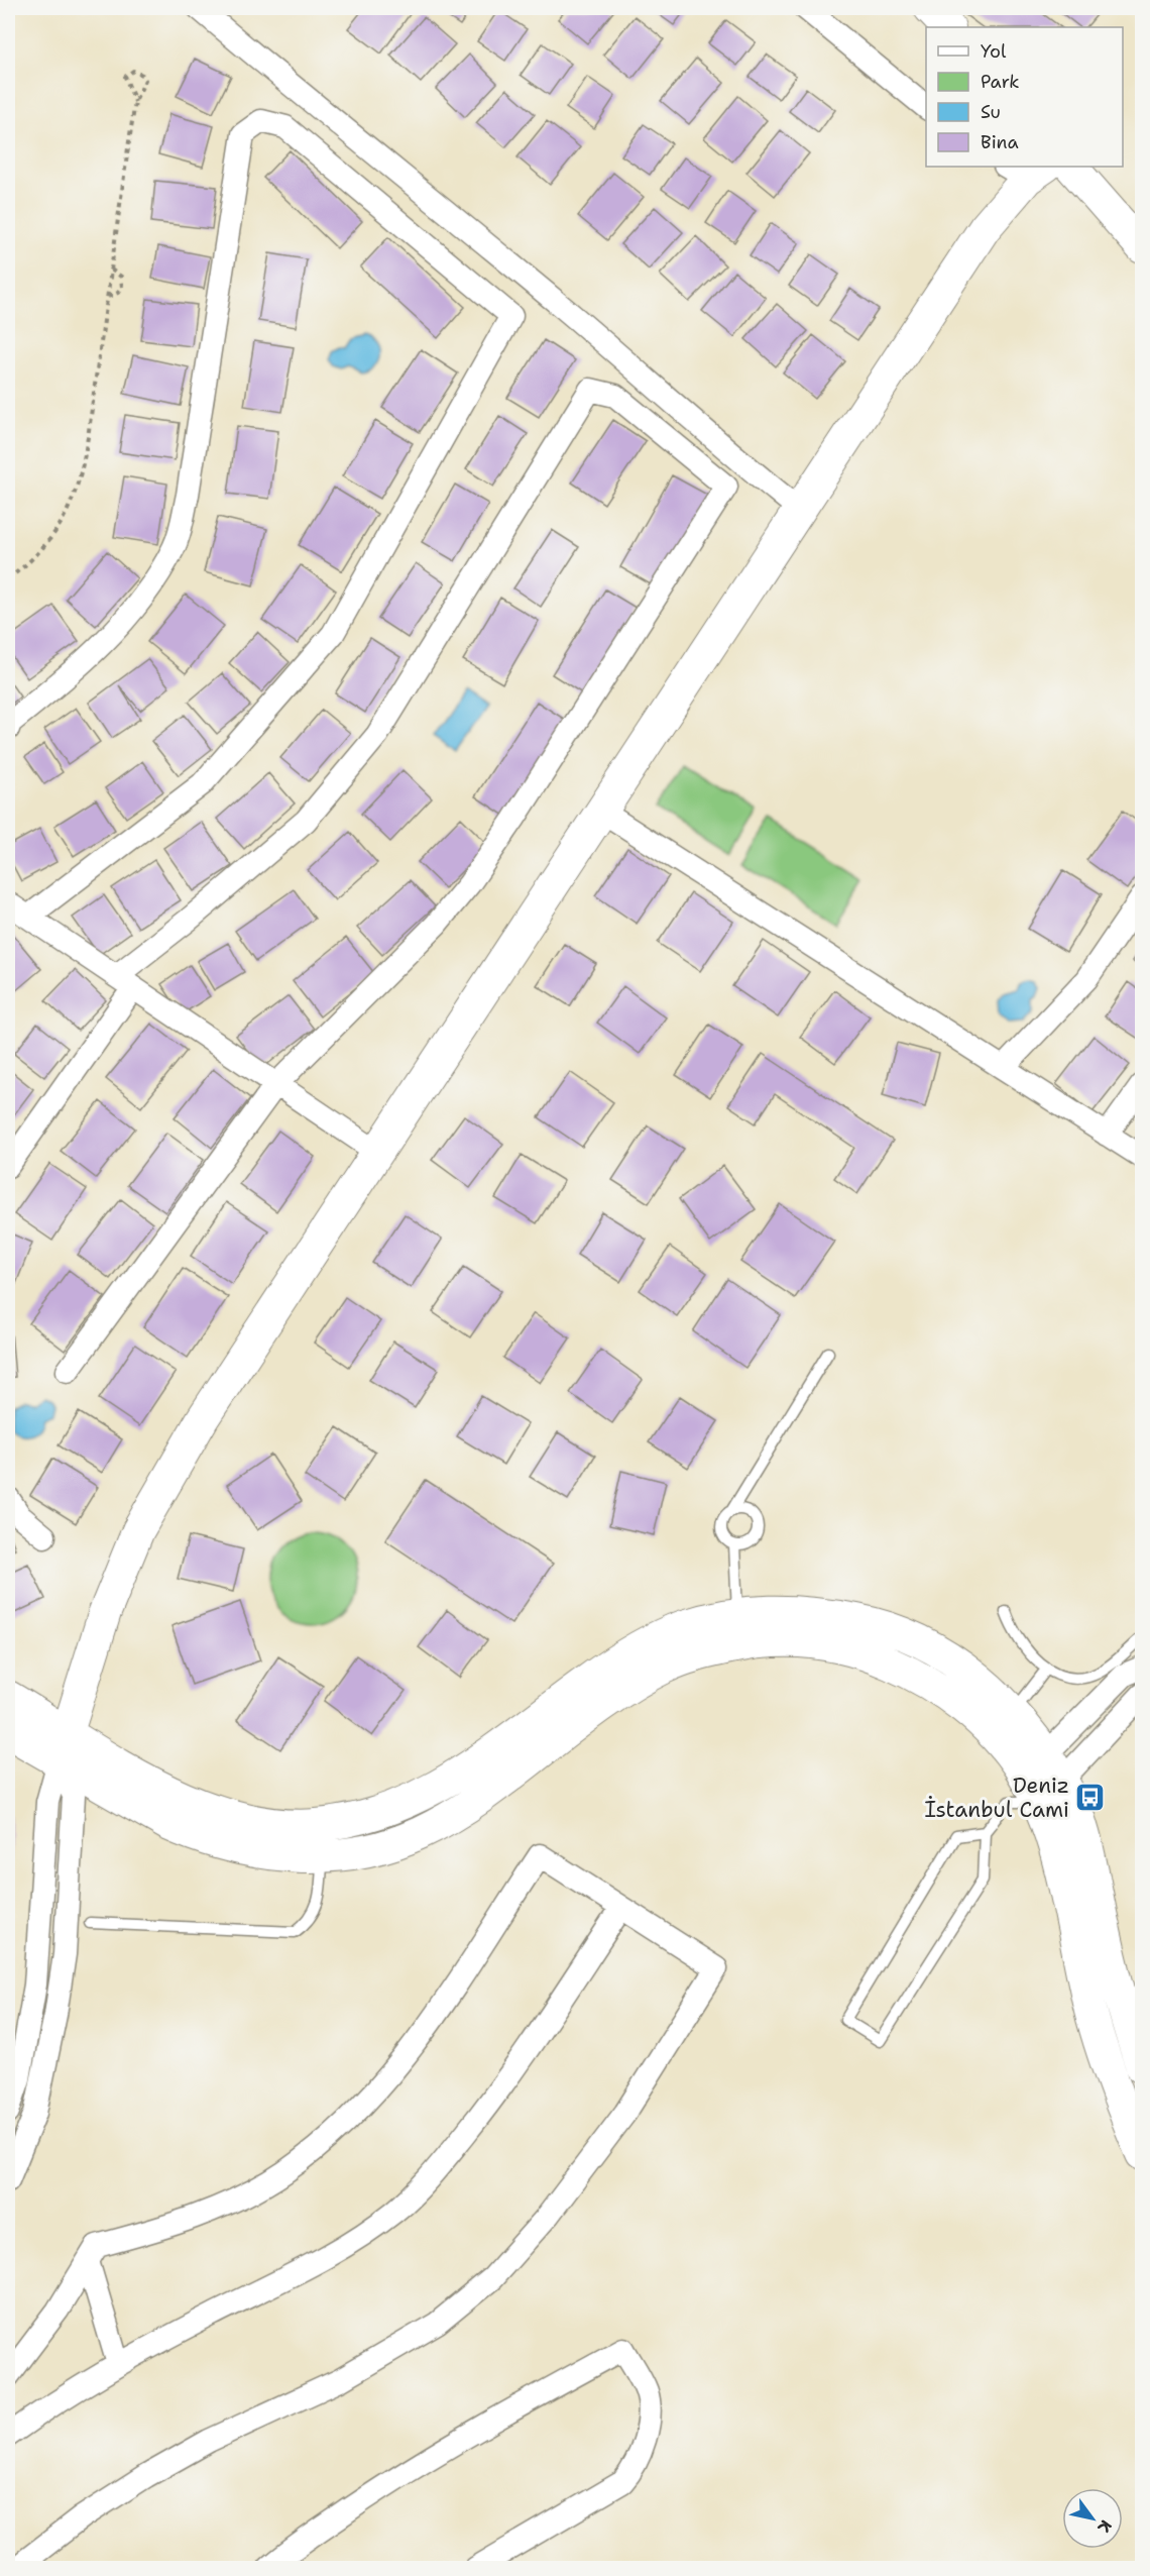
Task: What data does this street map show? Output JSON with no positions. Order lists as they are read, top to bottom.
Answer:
{
  "places": {
    "bus stop": ["Deniz İstanbul Cami"]
  },
  "legend": [
    "Yol",
    "Park",
    "Su",
    "Bina"
  ],
  "north": "bottom right"
}
